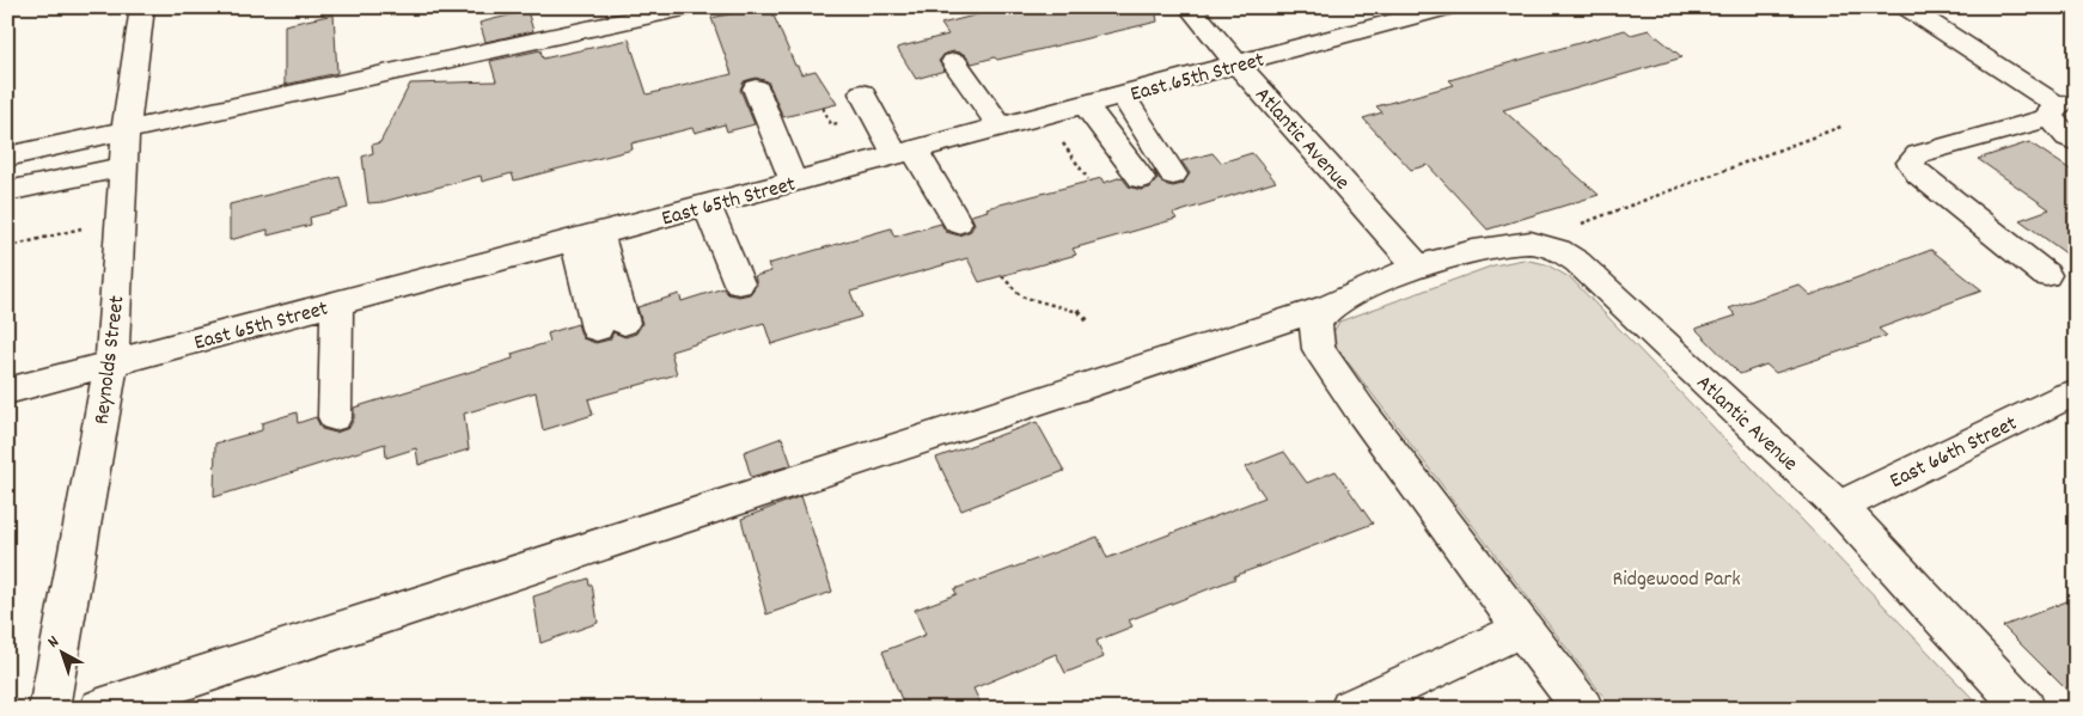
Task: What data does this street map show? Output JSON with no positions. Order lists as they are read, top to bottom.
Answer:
{
  "streets": {
    "street": [
      "East 65th Street",
      "Atlantic Avenue",
      "Reynolds Street",
      "East 66th Street"
    ]
  },
  "crossings": [
    ["East 65th Street", "Atlantic Avenue"],
    ["East 65th Street", "Reynolds Street"],
    ["Atlantic Avenue", "East 66th Street"]
  ],
  "parks": ["Ridgewood Park"],
  "north": "top left"
}
